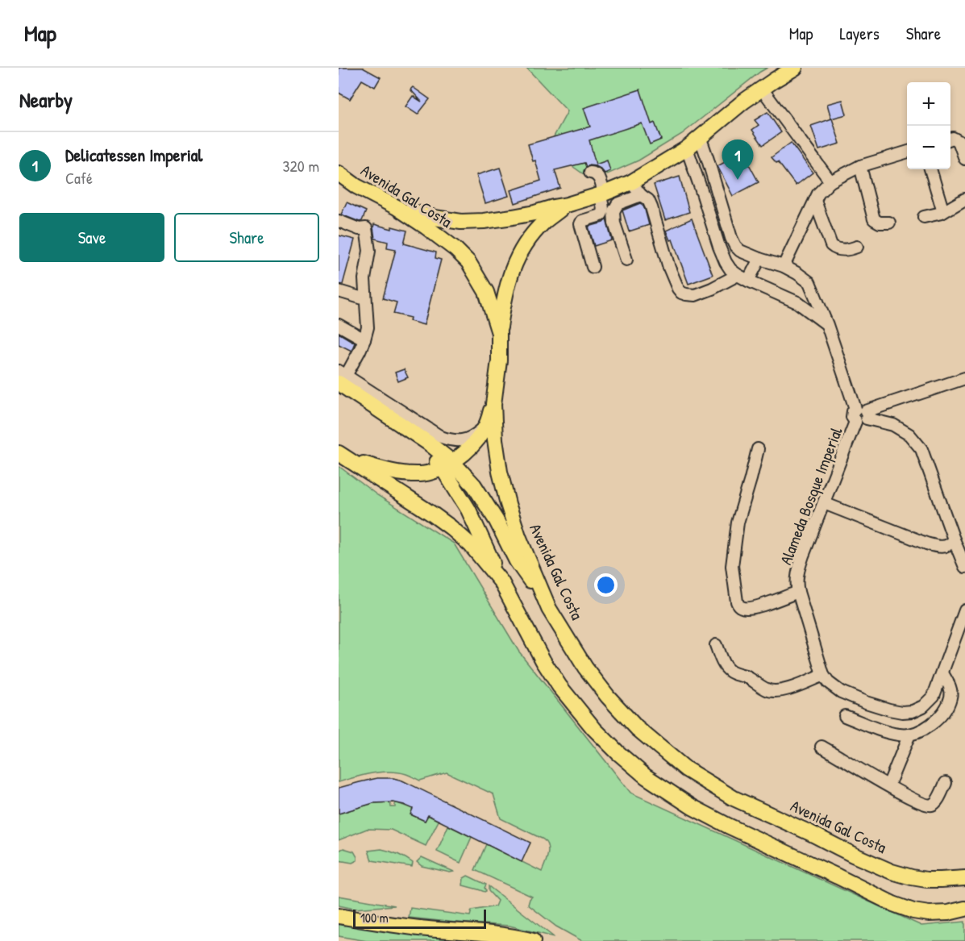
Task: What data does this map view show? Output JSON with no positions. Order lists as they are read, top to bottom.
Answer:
{
  "streets": {
    "main road": ["Avenida Gal Costa"],
    "street": ["Alameda Bosque Imperial"]
  },
  "scale_bar": "100 m",
  "page": {
    "header": "Map",
    "nav": ["Map", "Layers", "Share"],
    "heading": "Nearby",
    "map_buttons": ["+", "−"],
    "list": [
      {
        "mark": "1",
        "name": "Delicatessen Imperial",
        "note": "Café",
        "value": "320 m"
      }
    ],
    "pins": "1",
    "buttons": ["Save", "Share"],
    "scale": "100 m"
  }
}
